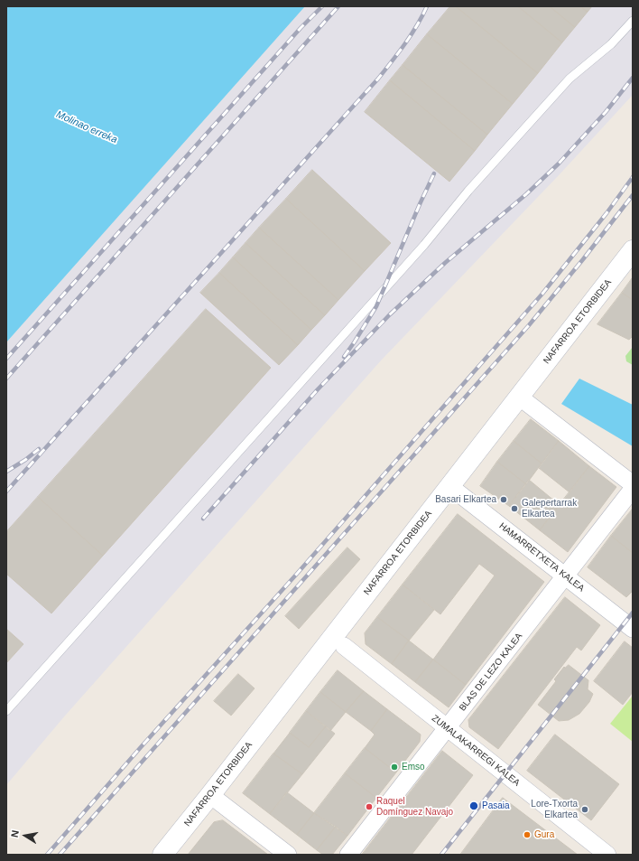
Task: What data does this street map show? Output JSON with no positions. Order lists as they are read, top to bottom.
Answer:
{
  "streets": {
    "main road": ["NAFARROA ETORBIDEA"],
    "street": ["HAMARRETXETA KALEA", "BLAS DE LEZO KALEA", "ZUMALAKARREGI KALEA"]
  },
  "crossings": [
    ["NAFARROA ETORBIDEA", "HAMARRETXETA KALEA"],
    ["HAMARRETXETA KALEA", "BLAS DE LEZO KALEA"],
    ["BLAS DE LEZO KALEA", "ZUMALAKARREGI KALEA"]
  ],
  "water": ["Molinao erreka"],
  "places": [
    "Basari Elkartea",
    "Galepertarrak Elkartea",
    "Emso",
    "Pasaia",
    "Raquel Domínguez Navajo",
    "Lore-Txorta Elkartea",
    "Gura"
  ],
  "north": "left"
}
